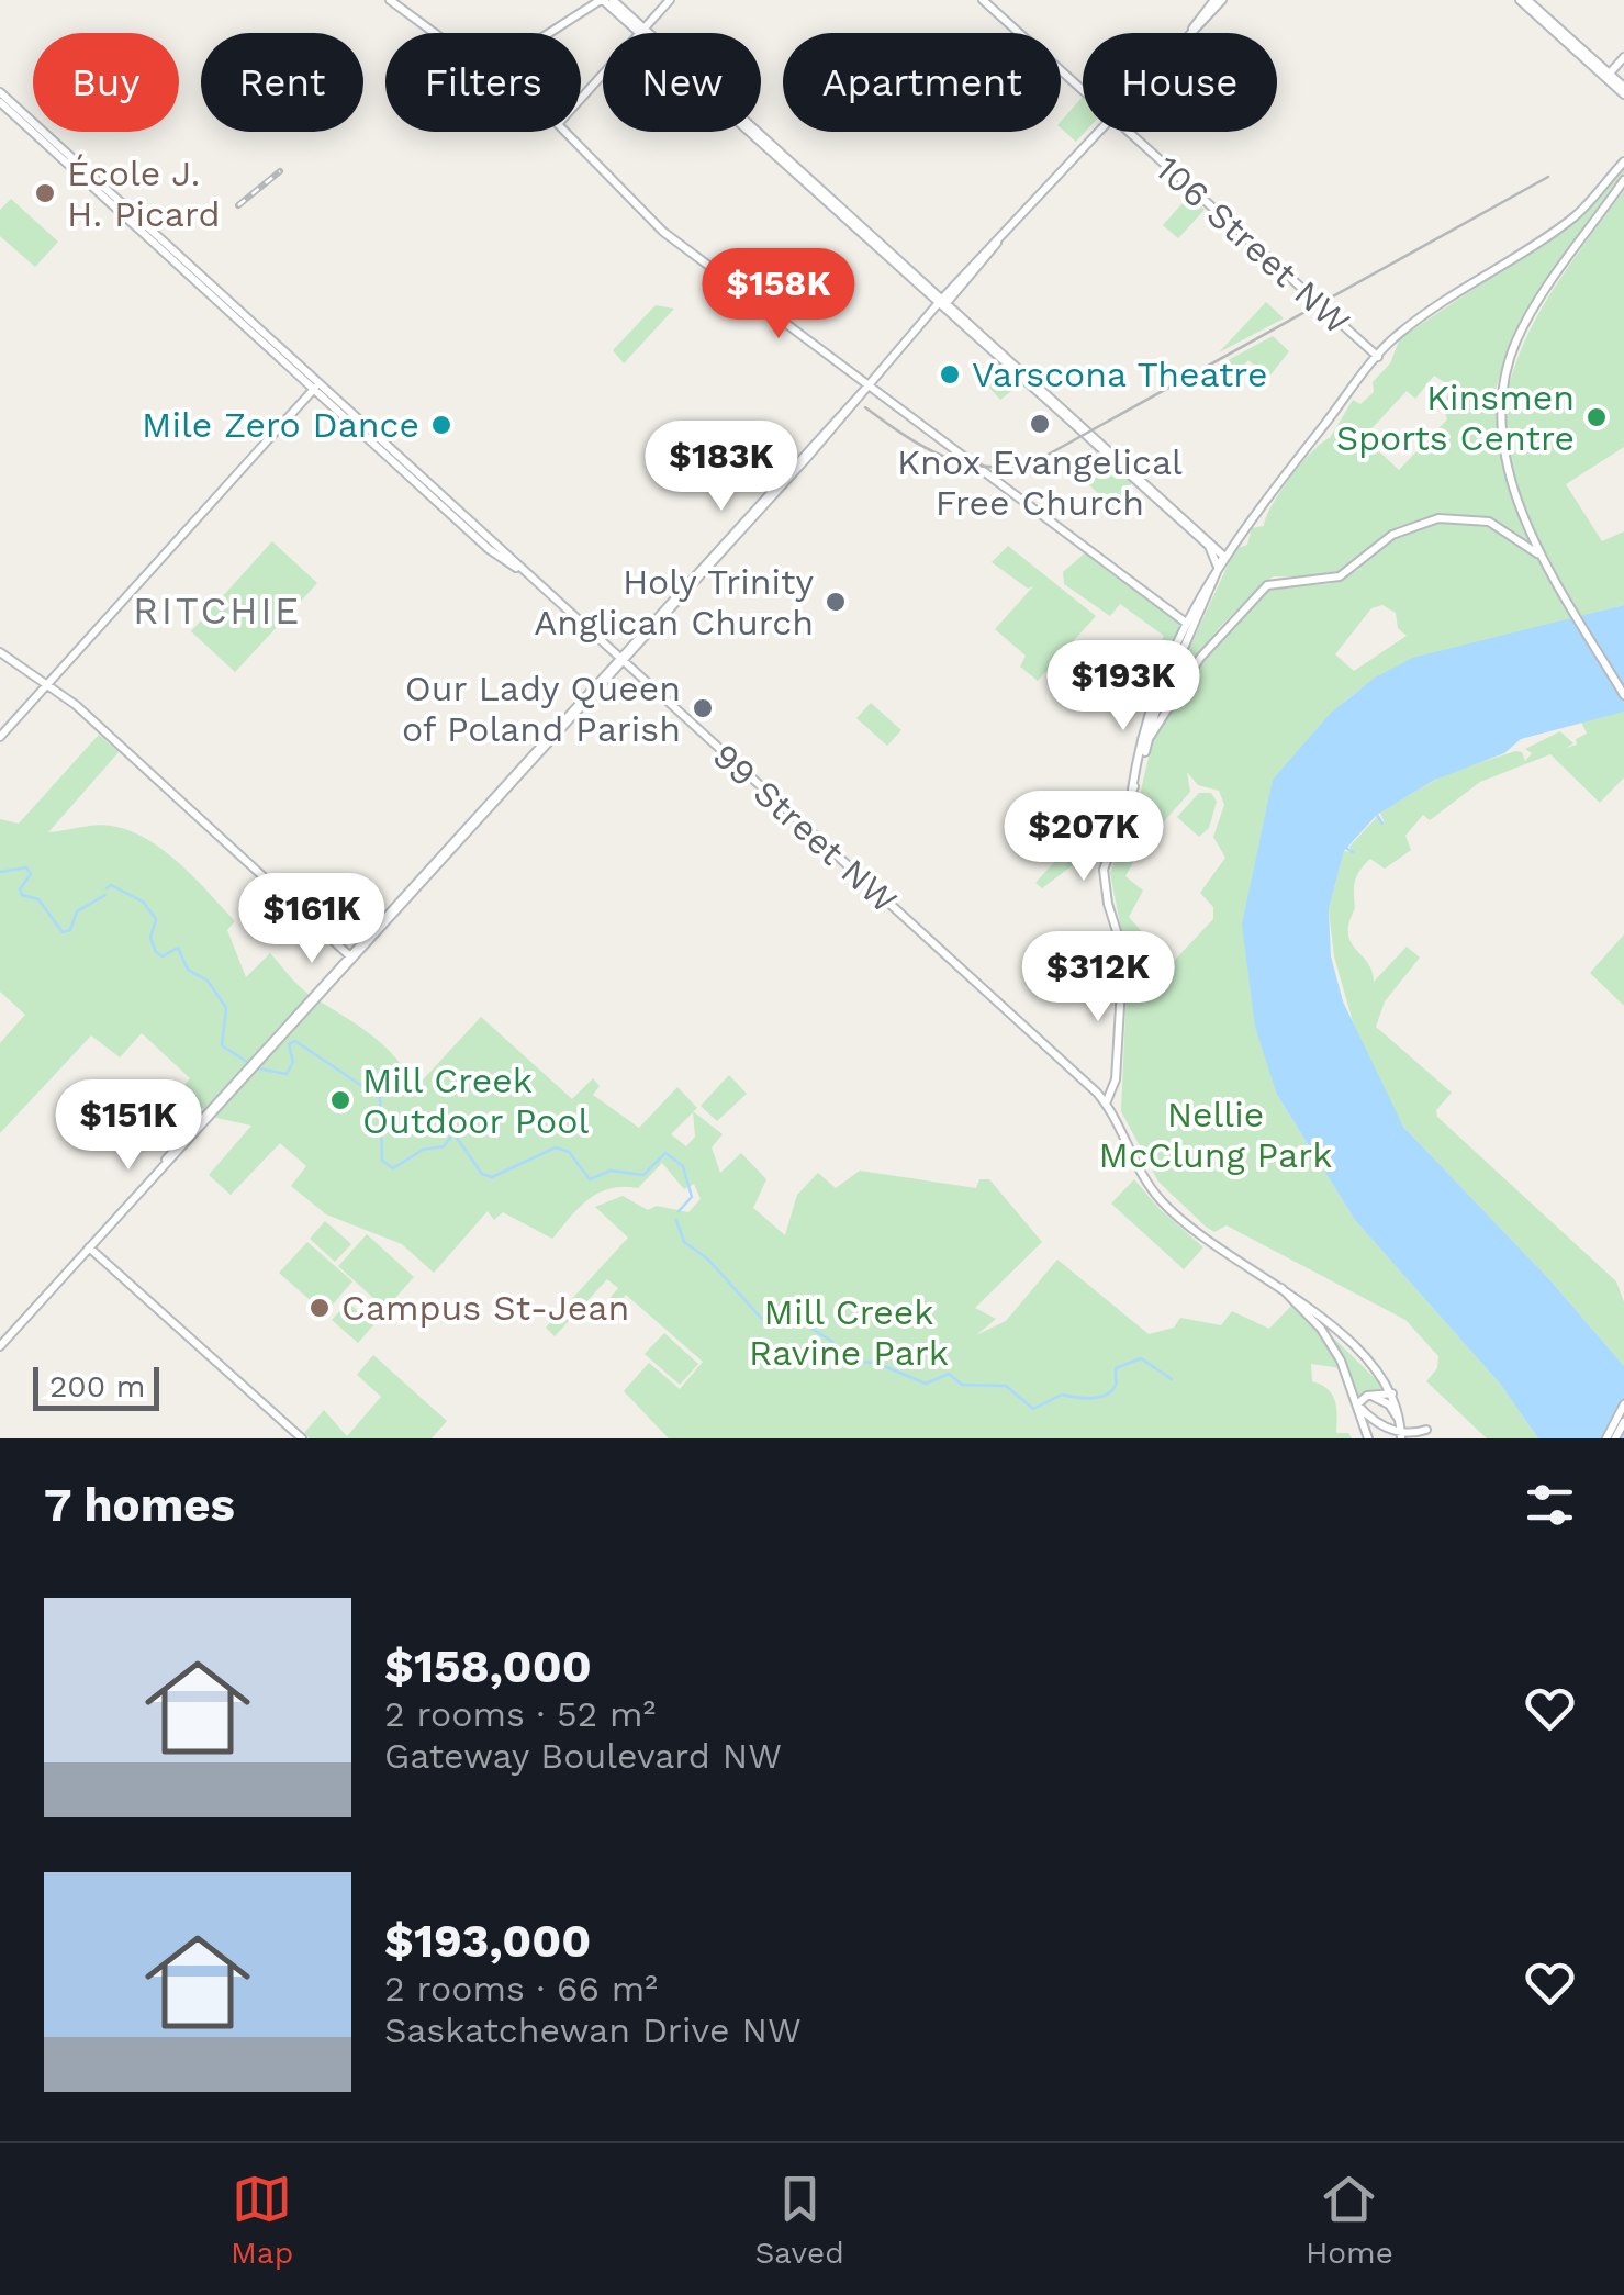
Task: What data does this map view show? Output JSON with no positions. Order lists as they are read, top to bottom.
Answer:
{
  "streets": {
    "main road": ["106 Street NW", "99 Street NW"]
  },
  "districts": ["RITCHIE"],
  "parks": ["Nellie McClung Park", "Mill Creek Ravine Park"],
  "places": [
    "École J. H. Picard",
    "Varscona Theatre",
    "Kinsmen Sports Centre",
    "Knox Evangelical Free Church",
    "Mile Zero Dance",
    "Holy Trinity Anglican Church",
    "Our Lady Queen of Poland Parish",
    "Mill Creek Outdoor Pool",
    "Campus St-Jean"
  ],
  "scale_bar": "200 m",
  "page": {
    "chip": [
      "Buy",
      "Rent",
      "Filters",
      "New",
      "Apartment",
      "House"
    ],
    "price": [
      "$158K",
      "$183K",
      "$193K",
      "$207K",
      "$161K",
      "$312K",
      "$151K"
    ],
    "scale": "200 m",
    "heading": "7 homes",
    "list": [
      {
        "name": "$158,000",
        "note": "2 rooms · 52 m² · Gateway Boulevard NW"
      },
      {
        "name": "$193,000",
        "note": "2 rooms · 66 m² · Saskatchewan Drive NW"
      }
    ],
    "tabs": ["Map", "Saved", "Home"]
  }
}
